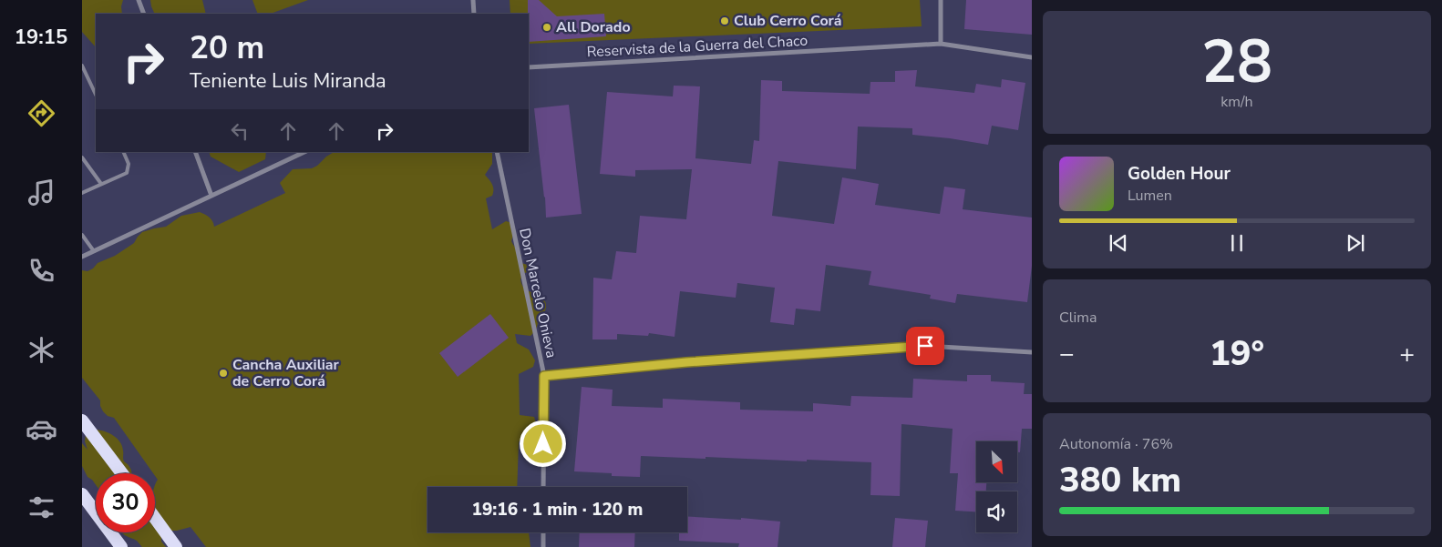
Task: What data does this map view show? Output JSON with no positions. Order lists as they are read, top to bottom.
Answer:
{
  "streets": {
    "street": ["Reservista de la Guerra del Chaco", "Don Marcelo Onieva"]
  },
  "places": ["Club Cerro Corá", "All Dorado", "Cancha Auxiliar de Cerro Corá"],
  "north": "bottom right",
  "page": {
    "tabs": "19:15",
    "tile": [
      ["28", "km/h"],
      "Clima",
      ["Autonomía · 76%", "380 km"]
    ],
    "turn": ["20 m", "Teniente Luis Miranda"],
    "song": ["Golden Hour", "Lumen"],
    "heat": ["−", "19°", "+"],
    "limit": "30",
    "trip": "19:16 · 1 min · 120 m"
  }
}
